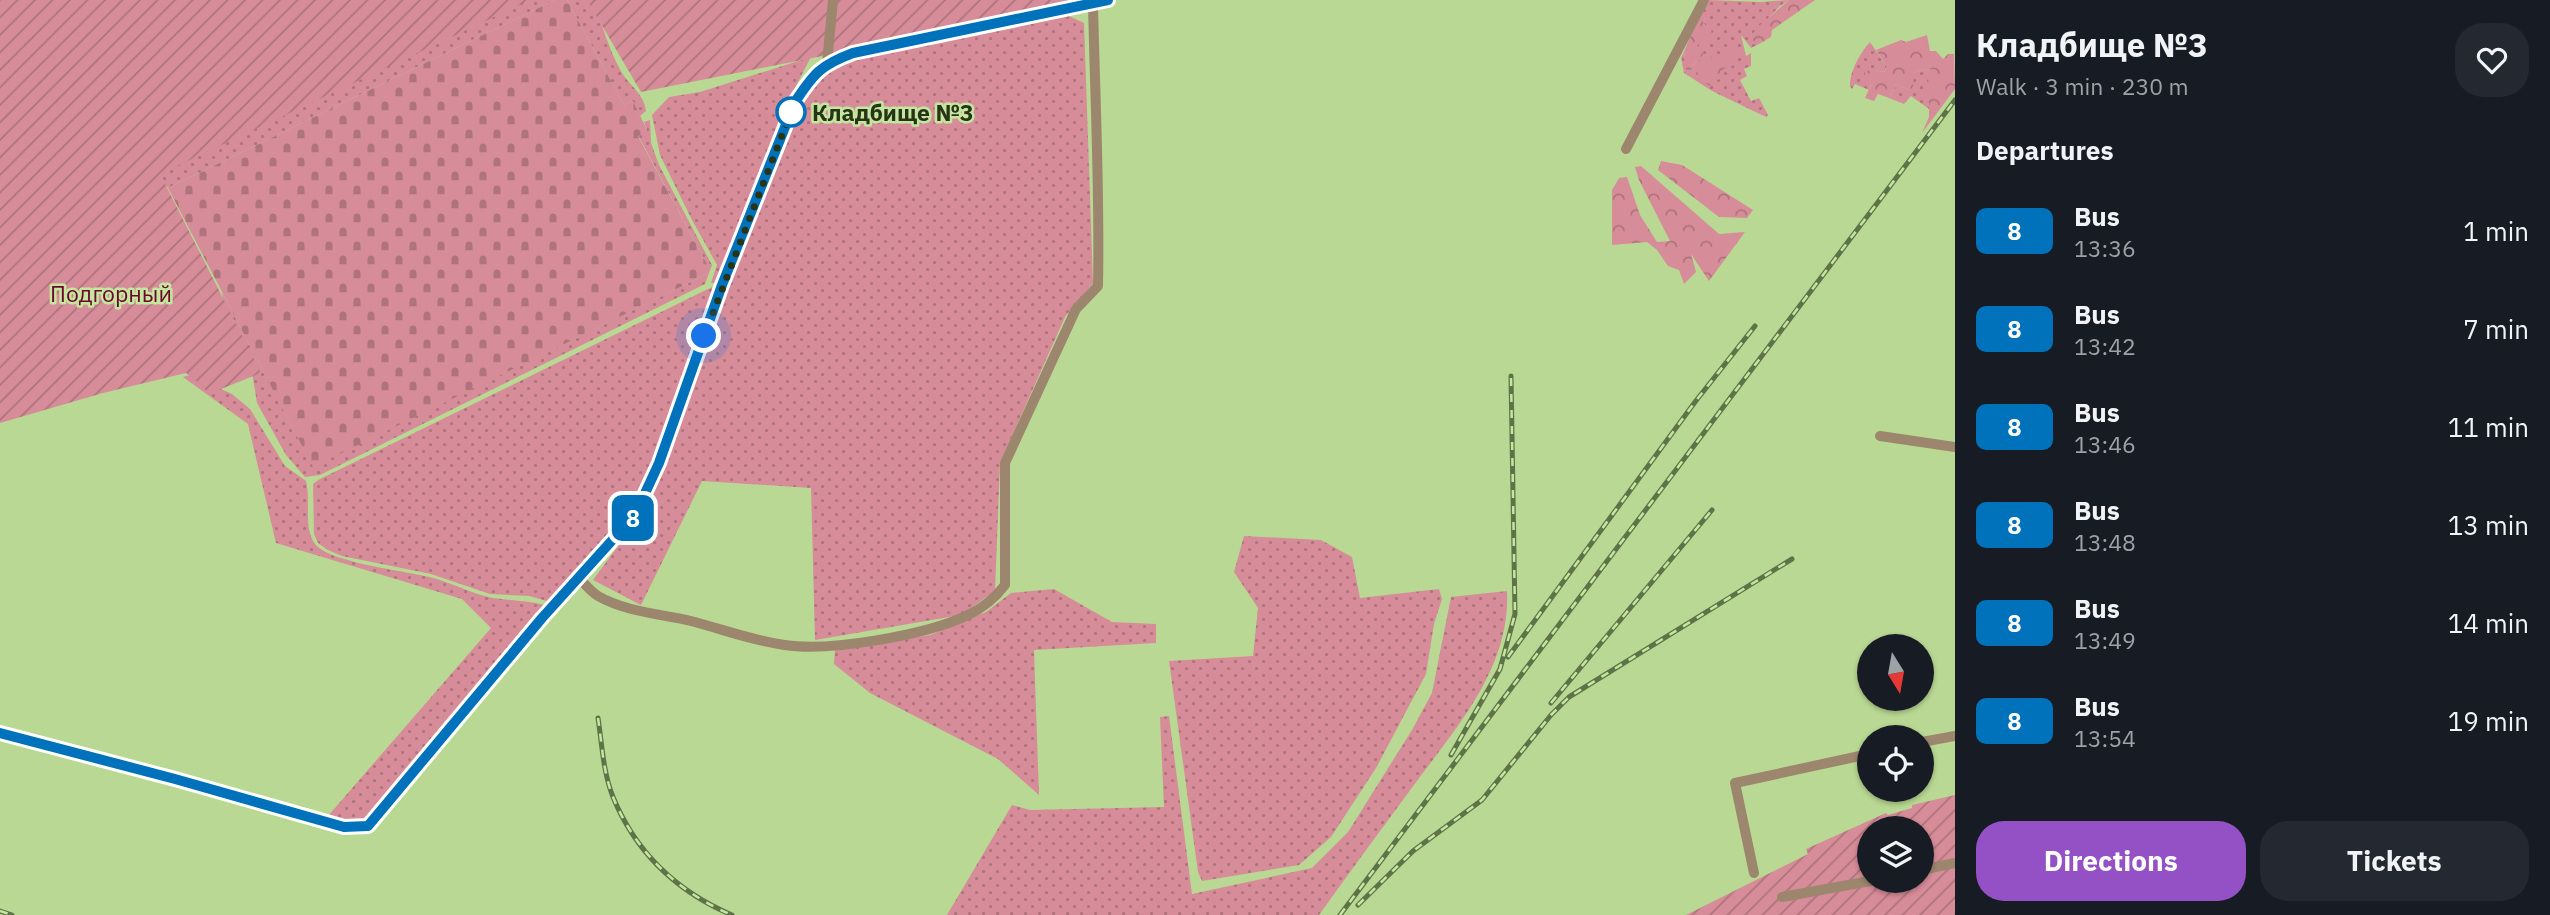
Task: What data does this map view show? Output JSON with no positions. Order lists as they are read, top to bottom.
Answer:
{
  "parks": ["Подгорный"],
  "places": ["Кладбище №3"],
  "lines": ["bus line 8"],
  "north": "bottom",
  "page": {
    "on_map": "8",
    "heading": [
      ["Кладбище №3", "Walk · 3 min · 230 m"],
      "Departures"
    ],
    "list": [
      {
        "mark": "8",
        "name": "Bus",
        "note": "13:36",
        "value": "1 min"
      },
      {
        "mark": "8",
        "name": "Bus",
        "note": "13:42",
        "value": "7 min"
      },
      {
        "mark": "8",
        "name": "Bus",
        "note": "13:46",
        "value": "11 min"
      },
      {
        "mark": "8",
        "name": "Bus",
        "note": "13:48",
        "value": "13 min"
      },
      {
        "mark": "8",
        "name": "Bus",
        "note": "13:49",
        "value": "14 min"
      },
      {
        "mark": "8",
        "name": "Bus",
        "note": "13:54",
        "value": "19 min"
      }
    ],
    "buttons": ["Directions", "Tickets"]
  }
}
